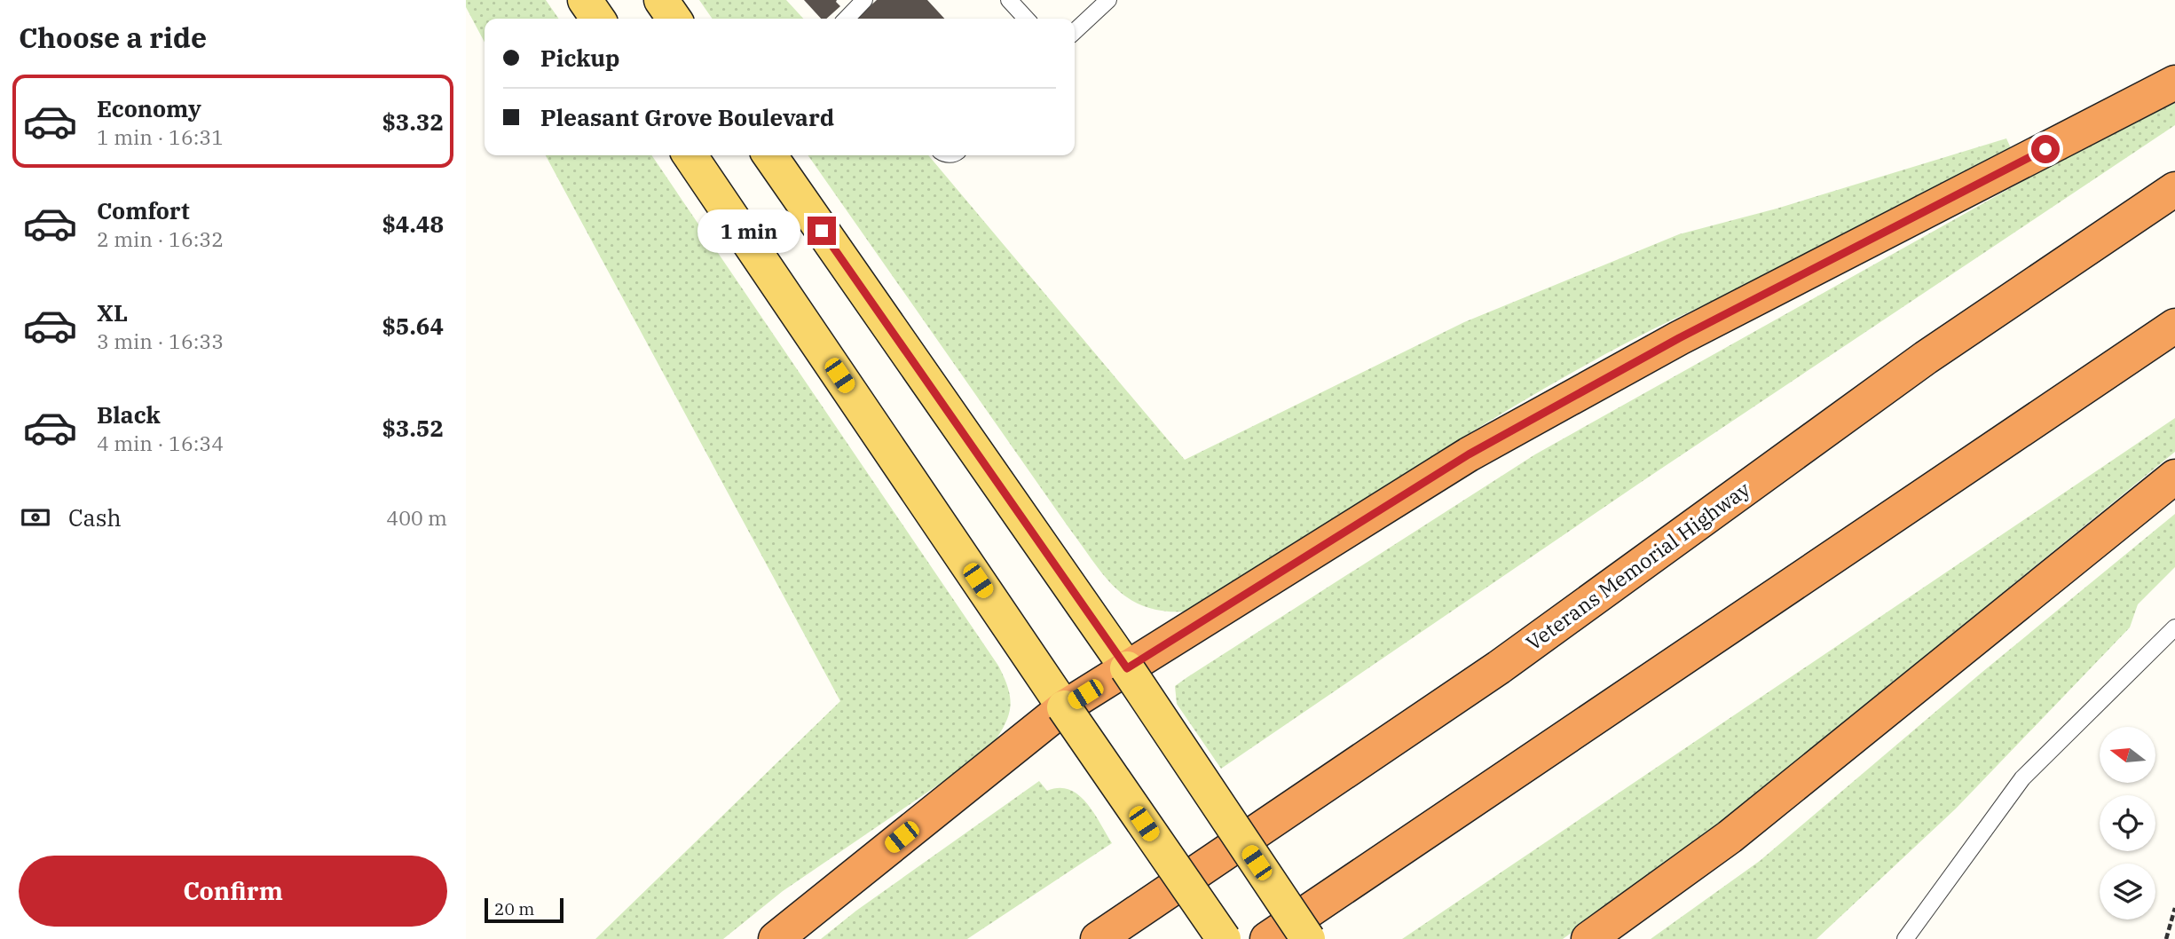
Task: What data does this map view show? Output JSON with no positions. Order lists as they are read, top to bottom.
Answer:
{
  "streets": {
    "highway": ["Veterans Memorial Highway"]
  },
  "scale_bar": "20 m",
  "north": "left",
  "page": {
    "heading": "Choose a ride",
    "banner": ["Pickup", "Pleasant Grove Boulevard"],
    "list": [
      {
        "name": "Economy",
        "note": "1 min · 16:31",
        "value": "$3.32"
      },
      {
        "name": "Comfort",
        "note": "2 min · 16:32",
        "value": "$4.48"
      },
      {
        "name": "XL",
        "note": "3 min · 16:33",
        "value": "$5.64"
      },
      {
        "name": "Black",
        "note": "4 min · 16:34",
        "value": "$3.52"
      }
    ],
    "bubble": "1 min",
    "pay": ["Cash", "400 m"],
    "buttons": "Confirm",
    "scale": "20 m"
  }
}
